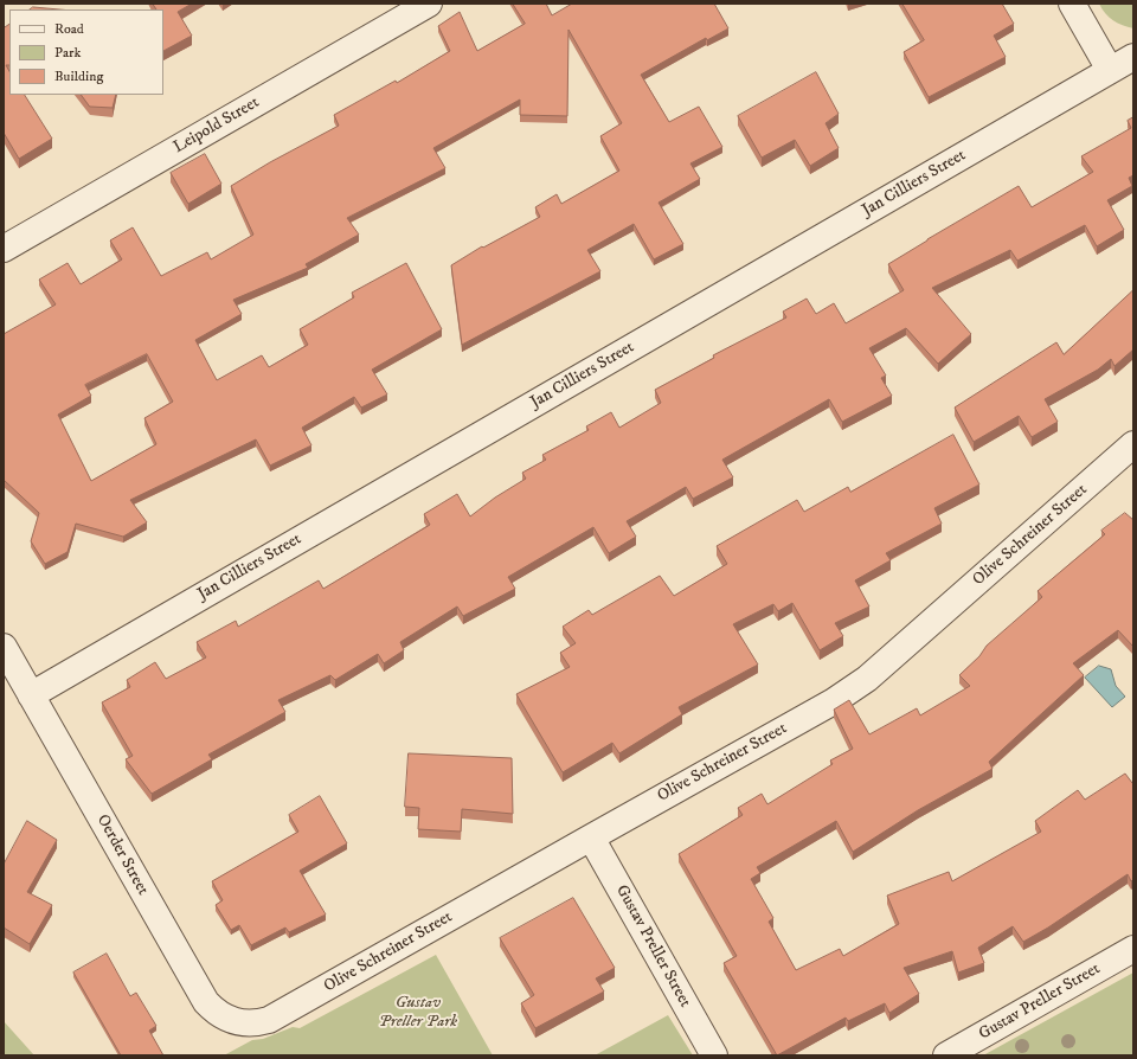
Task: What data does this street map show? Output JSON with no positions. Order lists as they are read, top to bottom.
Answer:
{
  "streets": {
    "street": [
      "Leipold Street",
      "Jan Cilliers Street",
      "Olive Schreiner Street",
      "Oerder Street",
      "Gustav Preller Street"
    ]
  },
  "crossings": [
    ["Jan Cilliers Street", "Oerder Street"],
    ["Olive Schreiner Street", "Oerder Street"],
    ["Olive Schreiner Street", "Gustav Preller Street"]
  ],
  "parks": ["Gustav Preller Park"],
  "legend": ["Road", "Park", "Building"]
}
